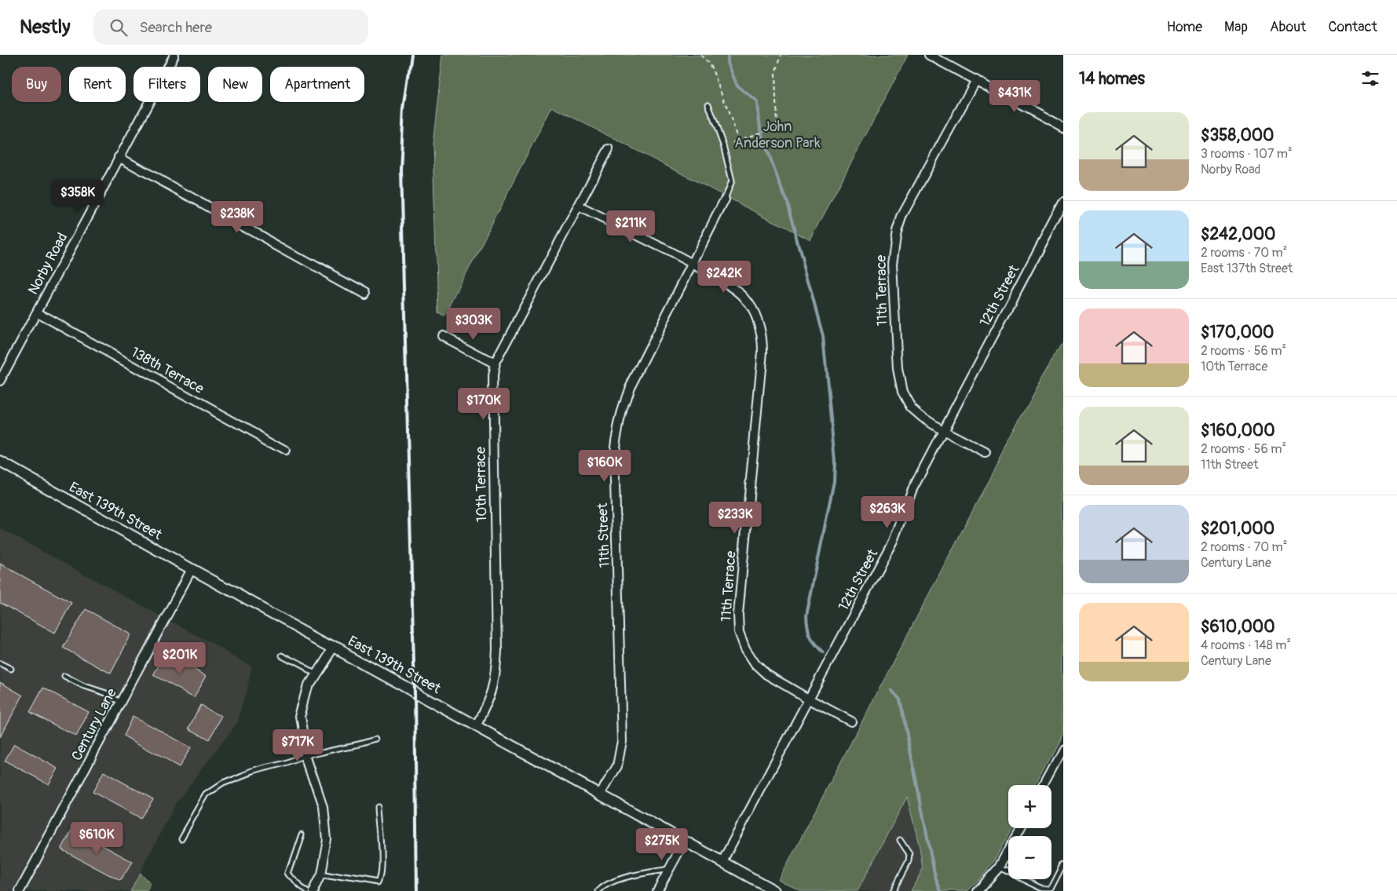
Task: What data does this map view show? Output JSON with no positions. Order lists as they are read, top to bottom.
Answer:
{
  "streets": {
    "street": [
      "Norby Road",
      "11th Terrace",
      "12th Street",
      "138th Terrace",
      "10th Terrace",
      "East 139th Street",
      "11th Street",
      "Century Lane"
    ]
  },
  "crossings": [
    ["Norby Road", "138th Terrace"],
    ["11th Terrace", "12th Street"],
    ["11th Terrace", "10th Terrace"],
    ["11th Terrace", "11th Street"],
    ["12th Street", "East 139th Street"],
    ["10th Terrace", "East 139th Street"],
    ["East 139th Street", "11th Street"],
    ["East 139th Street", "Century Lane"]
  ],
  "parks": ["John Anderson Park"],
  "page": {
    "header": "Nestly",
    "search": "Search here",
    "nav": [
      "Home",
      "Map",
      "About",
      "Contact"
    ],
    "heading": "14 homes",
    "chip": [
      "Buy",
      "Rent",
      "Filters",
      "New",
      "Apartment"
    ],
    "price": [
      "$431K",
      "$358K",
      "$238K",
      "$211K",
      "$242K",
      "$303K",
      "$170K",
      "$160K",
      "$263K",
      "$233K",
      "$201K",
      "$717K",
      "$610K",
      "$275K"
    ],
    "list": [
      {
        "name": "$358,000",
        "note": "3 rooms · 107 m² · Norby Road"
      },
      {
        "name": "$242,000",
        "note": "2 rooms · 70 m² · East 137th Street"
      },
      {
        "name": "$170,000",
        "note": "2 rooms · 56 m² · 10th Terrace"
      },
      {
        "name": "$160,000",
        "note": "2 rooms · 56 m² · 11th Street"
      },
      {
        "name": "$201,000",
        "note": "2 rooms · 70 m² · Century Lane"
      },
      {
        "name": "$610,000",
        "note": "4 rooms · 148 m² · Century Lane"
      }
    ],
    "map_buttons": ["+", "−"]
  }
}
